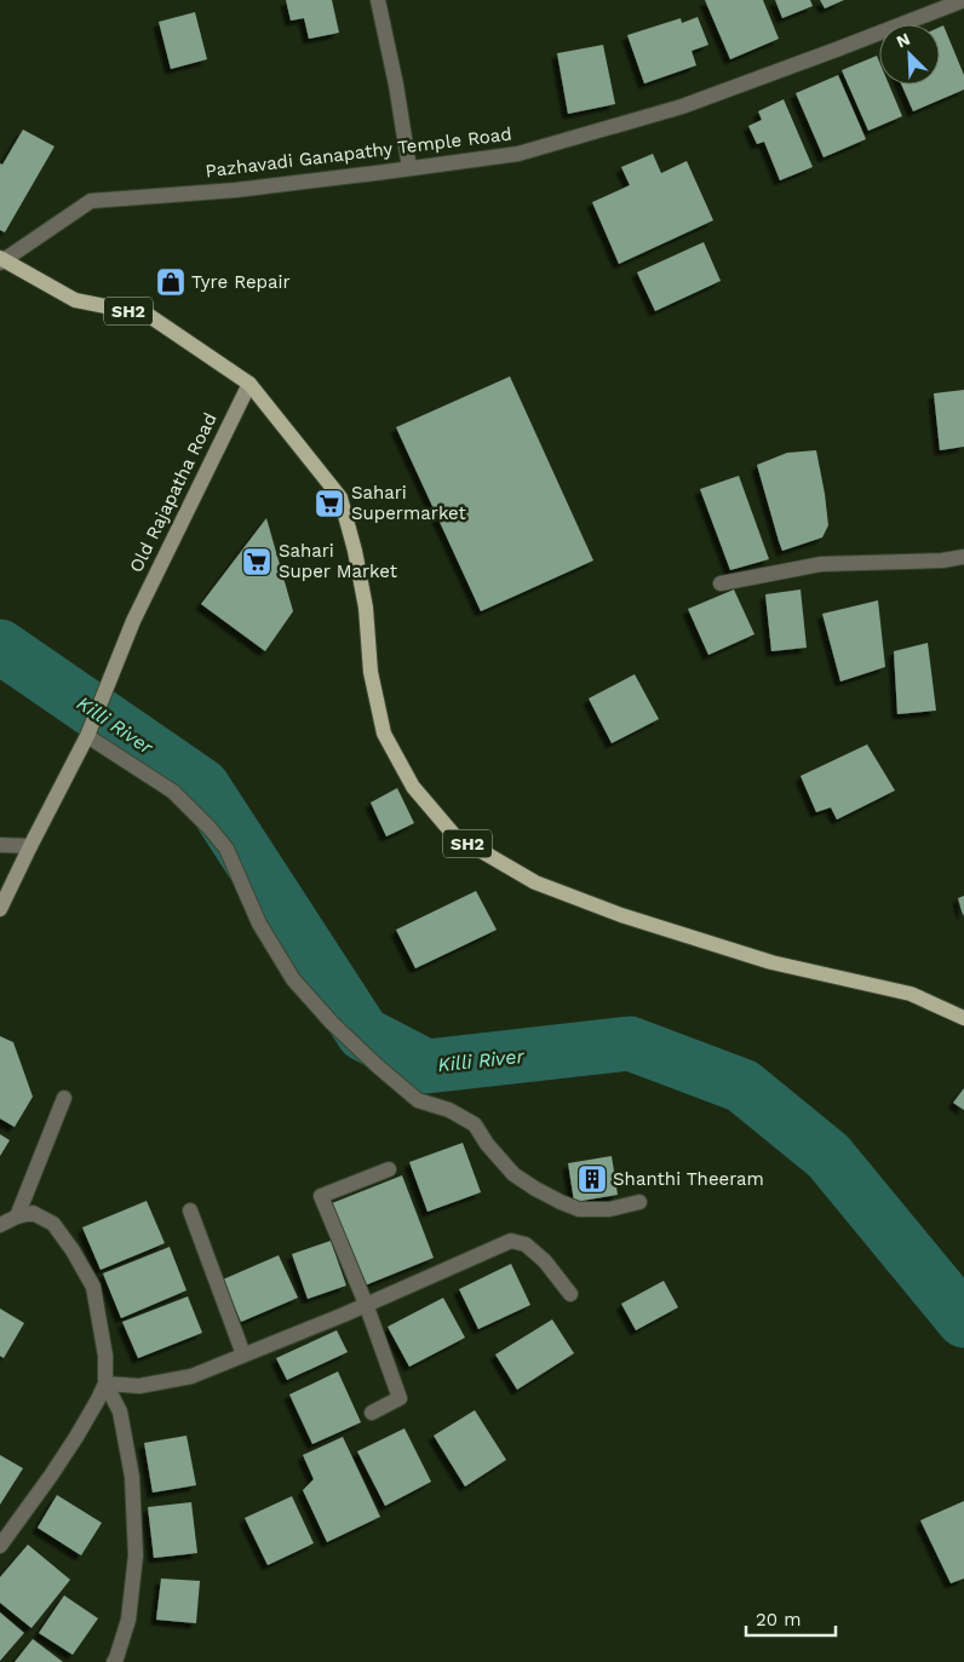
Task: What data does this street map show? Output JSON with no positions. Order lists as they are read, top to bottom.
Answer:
{
  "streets": {
    "main road": ["SH2", "Old Rajapatha Road"],
    "street": ["Pazhavadi Ganapathy Temple Road"]
  },
  "crossings": [
    ["Pazhavadi Ganapathy Temple Road", "SH2"],
    ["SH2", "Old Rajapatha Road"]
  ],
  "water": ["Killi River"],
  "places": {
    "shop": ["Tyre Repair"],
    "supermarket": ["Sahari Supermarket", "Sahari Super Market"],
    "building": ["Shanthi Theeram"]
  },
  "scale_bar": "20 m",
  "north": "top left"
}
